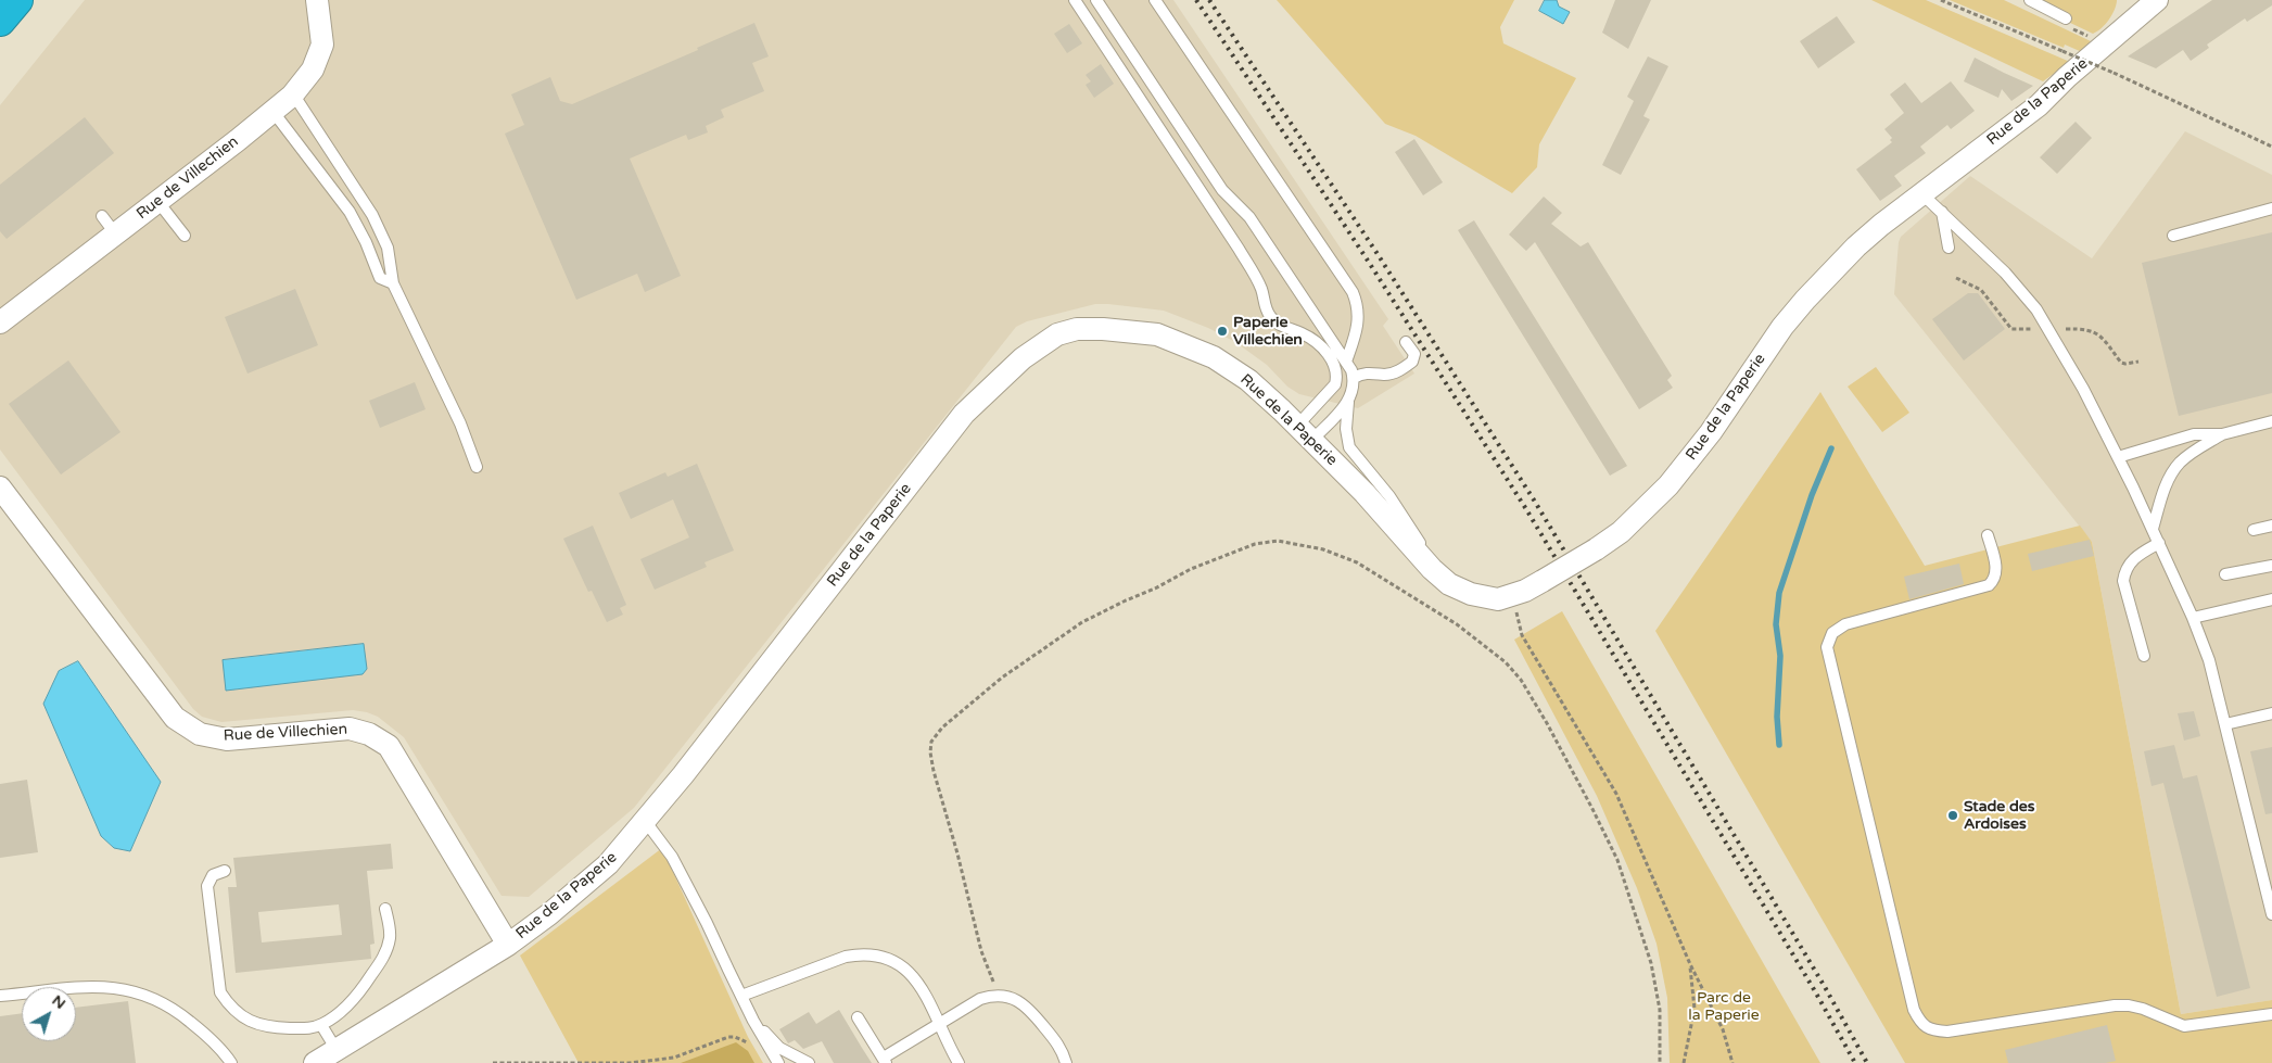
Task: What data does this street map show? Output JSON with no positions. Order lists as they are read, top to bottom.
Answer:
{
  "streets": {
    "street": ["Rue de la Paperie", "Rue de Villechien"]
  },
  "crossings": [
    ["Rue de la Paperie", "Rue de Villechien"]
  ],
  "parks": ["Parc de la Paperie"],
  "places": ["Paperie Villechien", "Stade des Ardoises"],
  "north": "top right"
}
